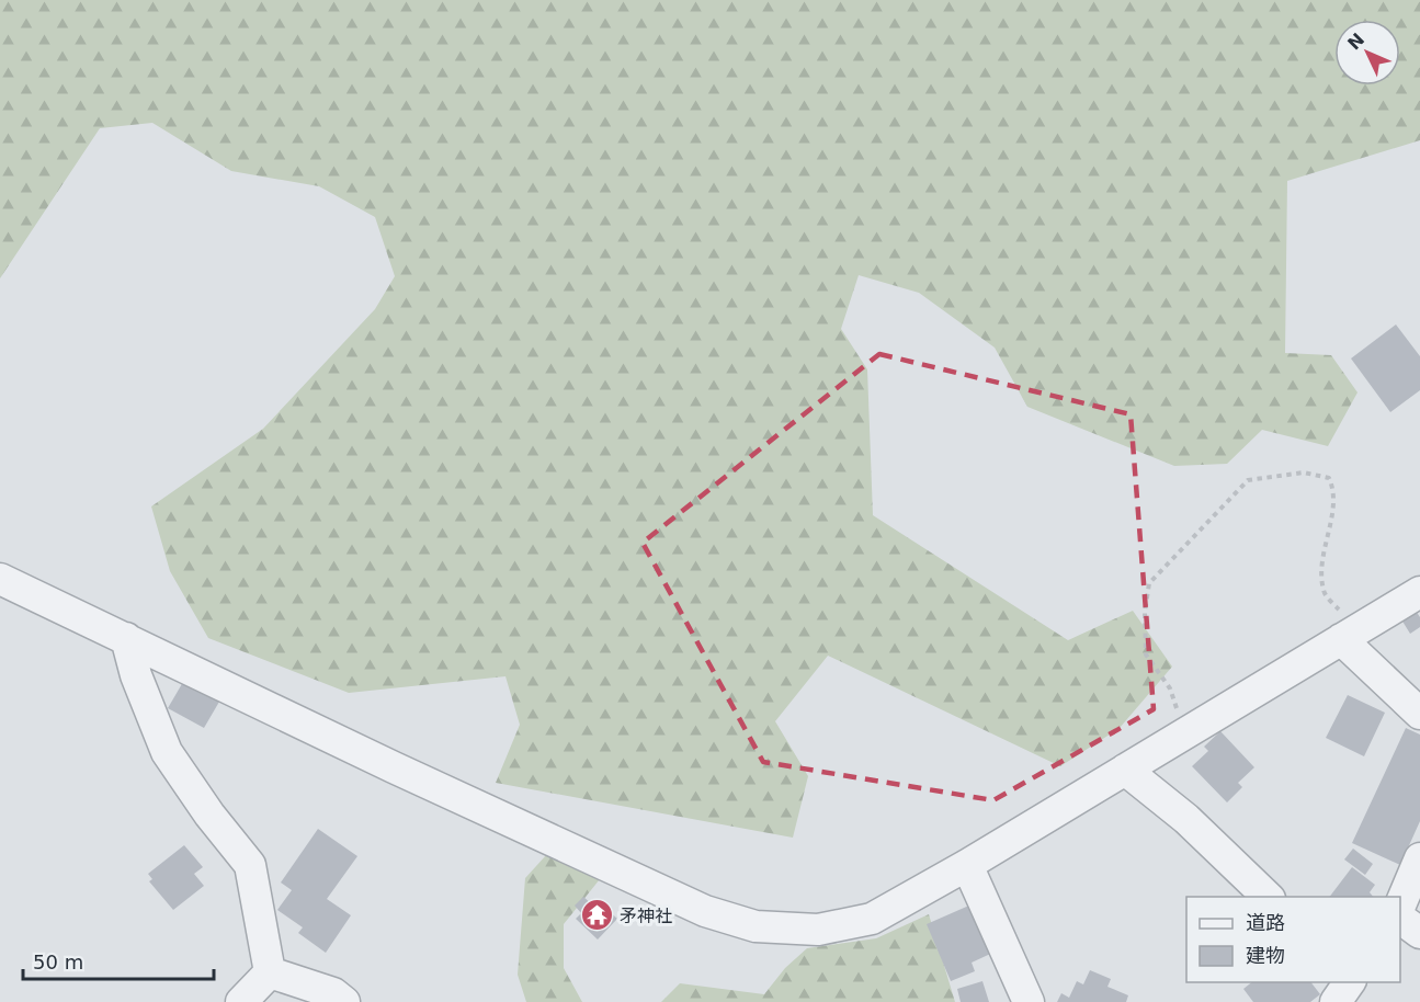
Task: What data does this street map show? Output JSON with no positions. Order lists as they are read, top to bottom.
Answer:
{
  "places": {
    "temple": ["矛神社"]
  },
  "legend": ["道路", "建物"],
  "scale_bar": "50 m",
  "north": "top left"
}
